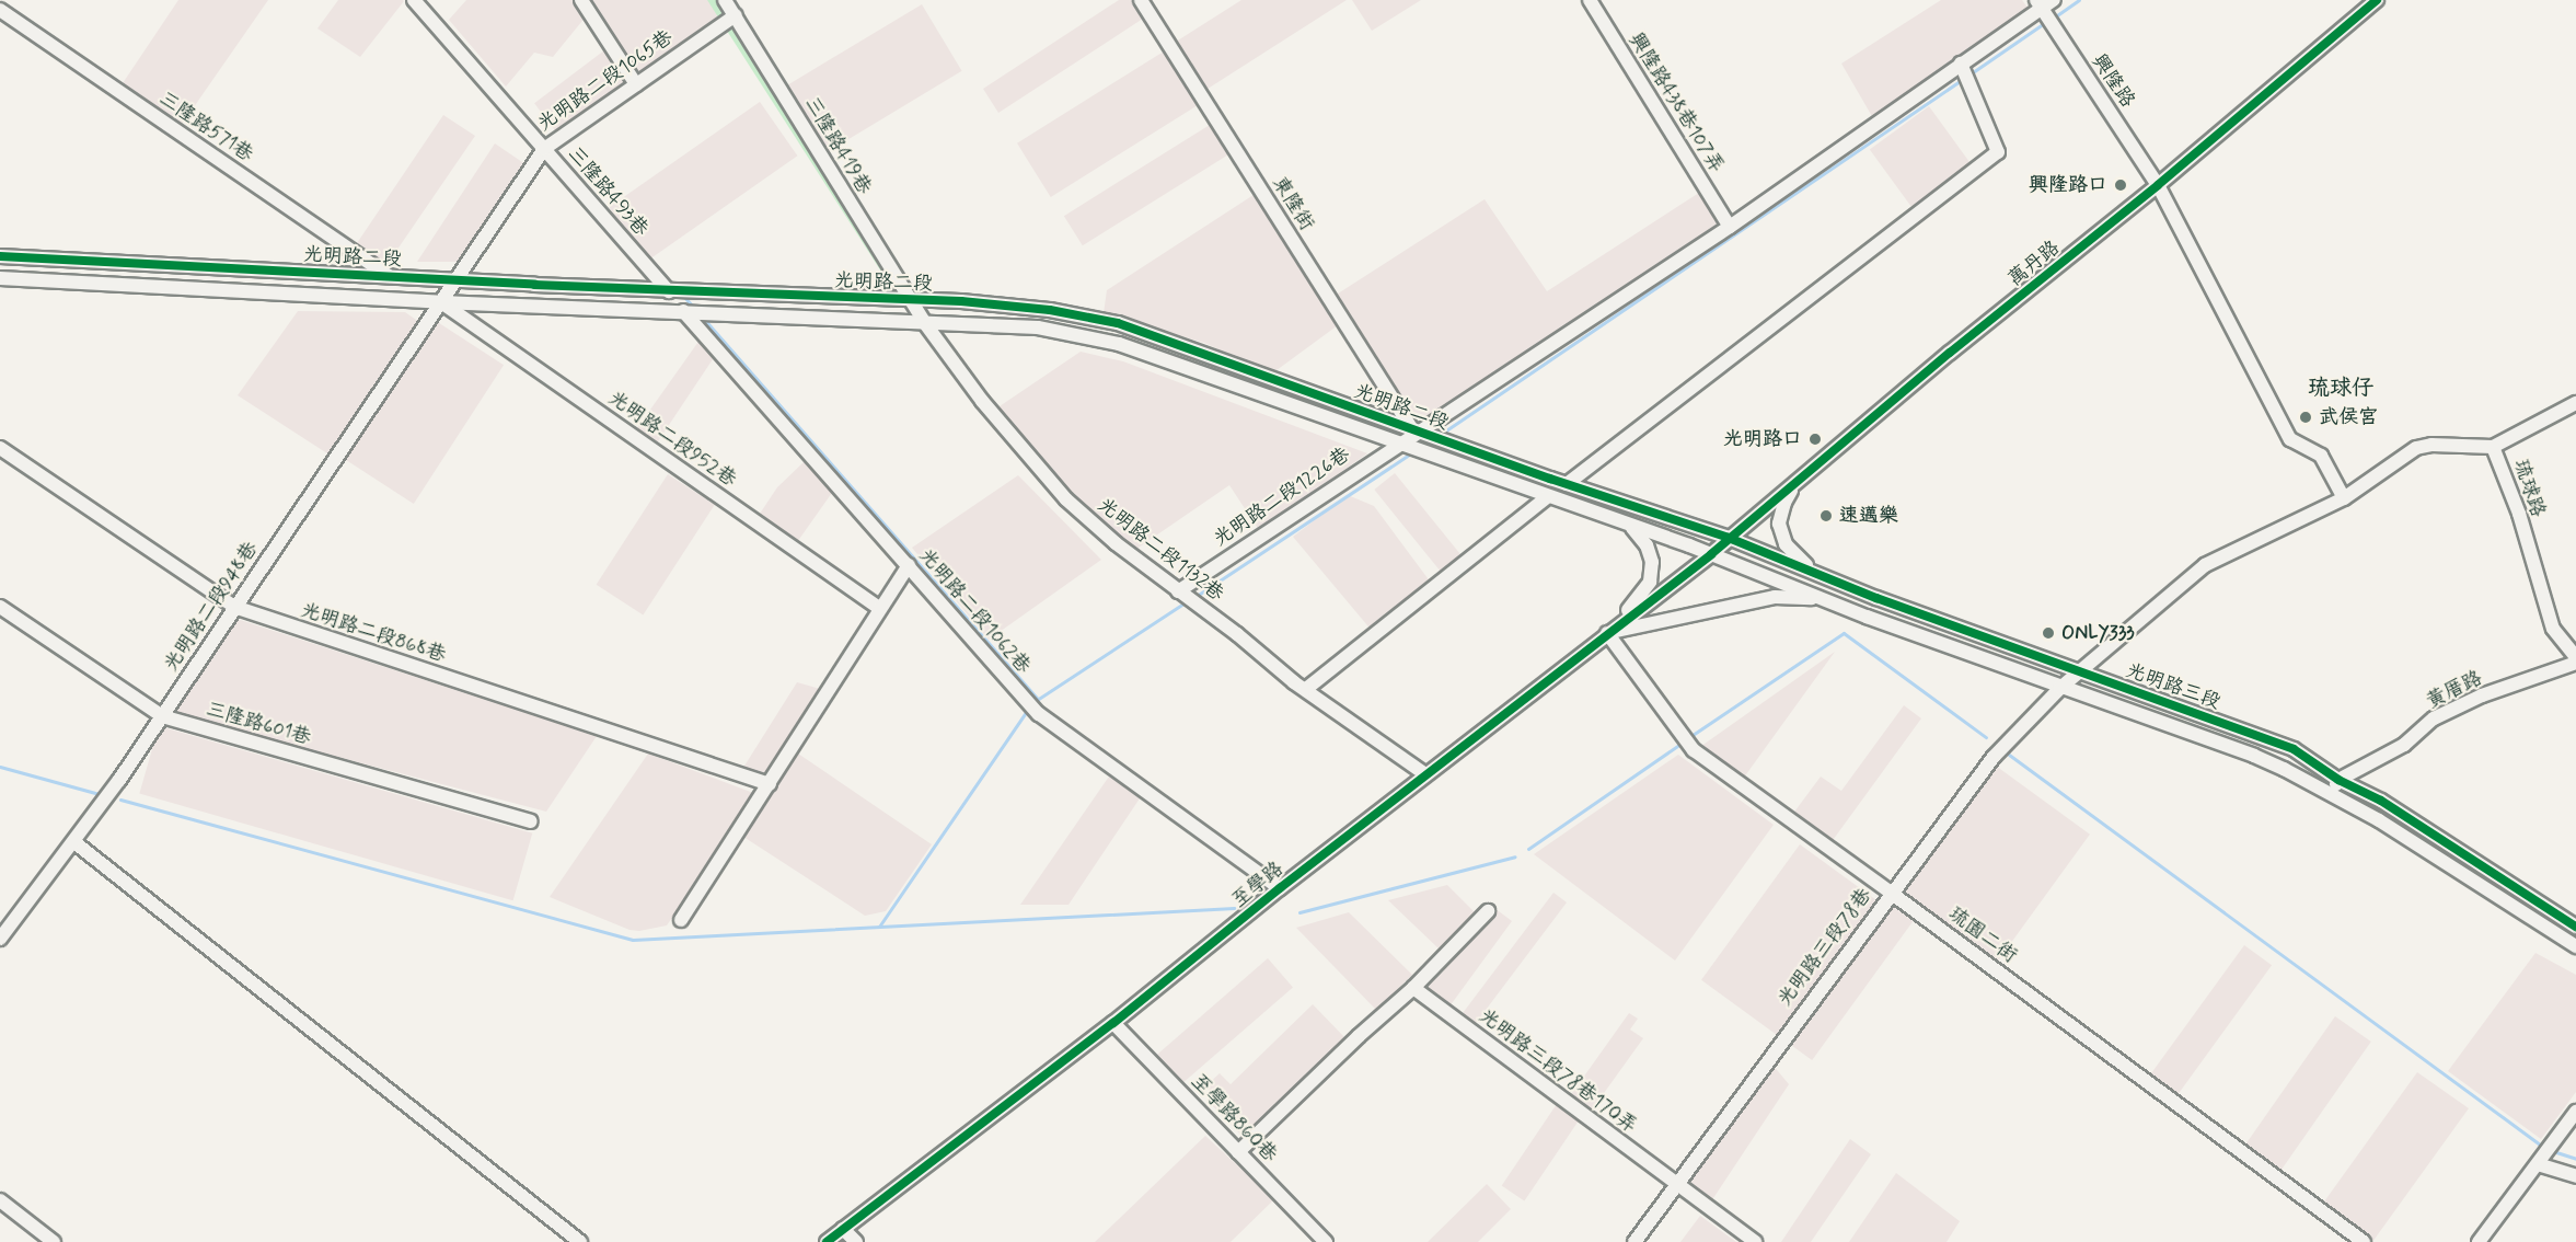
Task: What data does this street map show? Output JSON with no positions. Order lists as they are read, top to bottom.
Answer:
{
  "streets": {
    "street": [
      "光明路二段1065巷",
      "興隆路",
      "興隆路438巷107弄",
      "三隆路571巷",
      "三隆路419巷",
      "三隆路493巷",
      "東隆街",
      "光明路二段",
      "萬丹路",
      "光明路二段952巷",
      "琉球路",
      "光明路二段1226巷",
      "光明路二段1132巷",
      "光明路二段948巷",
      "光明路二段1062巷",
      "光明路二段868巷",
      "光明路三段",
      "黃厝路",
      "三隆路601巷",
      "至學路",
      "琉園二街",
      "光明路三段78巷",
      "光明路三段78巷170弄",
      "至學路860巷"
    ]
  },
  "crossings": [
    ["光明路二段1065巷", "三隆路419巷"],
    ["光明路二段1065巷", "三隆路493巷"],
    ["光明路二段1065巷", "光明路二段"],
    ["光明路二段1065巷", "光明路二段952巷"],
    ["光明路二段1065巷", "光明路二段948巷"],
    ["興隆路", "萬丹路"],
    ["興隆路", "光明路二段1226巷"],
    ["興隆路438巷107弄", "光明路二段1226巷"],
    ["三隆路571巷", "光明路二段"],
    ["三隆路419巷", "光明路二段"],
    ["三隆路419巷", "光明路二段1132巷"],
    ["三隆路493巷", "光明路二段"],
    ["東隆街", "光明路二段"],
    ["東隆街", "光明路二段1226巷"],
    ["光明路二段", "萬丹路"],
    ["光明路二段", "光明路二段952巷"],
    ["光明路二段", "光明路二段1226巷"],
    ["光明路二段", "光明路二段1132巷"],
    ["光明路二段", "光明路二段948巷"],
    ["光明路二段", "光明路二段1062巷"],
    ["光明路二段", "光明路三段"],
    ["光明路二段", "至學路"],
    ["萬丹路", "光明路三段"],
    ["萬丹路", "至學路"],
    ["光明路二段952巷", "光明路二段948巷"],
    ["琉球路", "光明路三段"],
    ["琉球路", "光明路三段78巷"],
    ["光明路二段1226巷", "光明路二段1132巷"],
    ["光明路二段1132巷", "至學路"],
    ["光明路二段948巷", "光明路二段868巷"],
    ["光明路二段948巷", "三隆路601巷"],
    ["光明路二段1062巷", "至學路"],
    ["光明路三段", "黃厝路"],
    ["光明路三段", "至學路"],
    ["光明路三段", "光明路三段78巷"],
    ["至學路", "琉園二街"],
    ["至學路", "至學路860巷"],
    ["琉園二街", "光明路三段78巷"],
    ["光明路三段78巷", "光明路三段78巷170弄"]
  ],
  "districts": ["琉球仔"],
  "places": [
    "興隆路口",
    "武侯宮",
    "光明路口",
    "速邁樂",
    "ONLY333"
  ]
}
